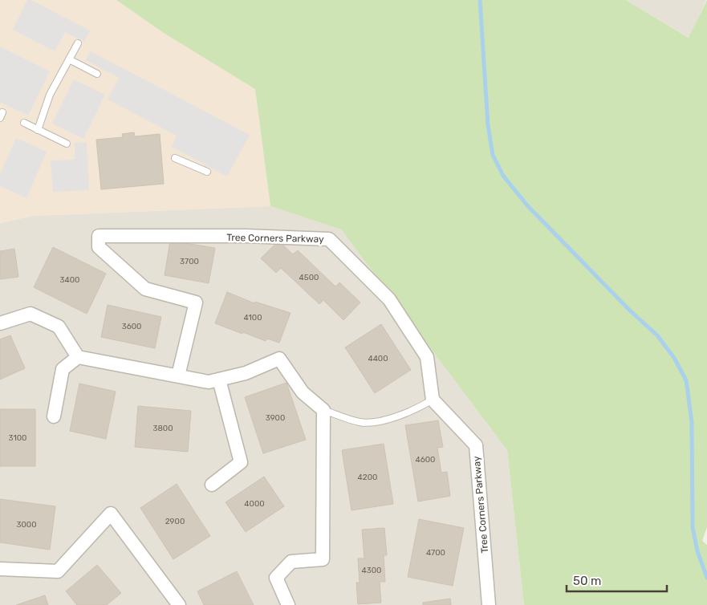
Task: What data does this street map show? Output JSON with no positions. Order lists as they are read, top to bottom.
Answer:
{
  "streets": {
    "street": ["Tree Corners Parkway"]
  },
  "house_numbers": [
    "3700",
    "4500",
    "3400",
    "4100",
    "3600",
    "4400",
    "3900",
    "3800",
    "3100",
    "4600",
    "4200",
    "4000",
    "2900",
    "3000",
    "4700",
    "4300"
  ],
  "scale_bar": "50 m"
}
